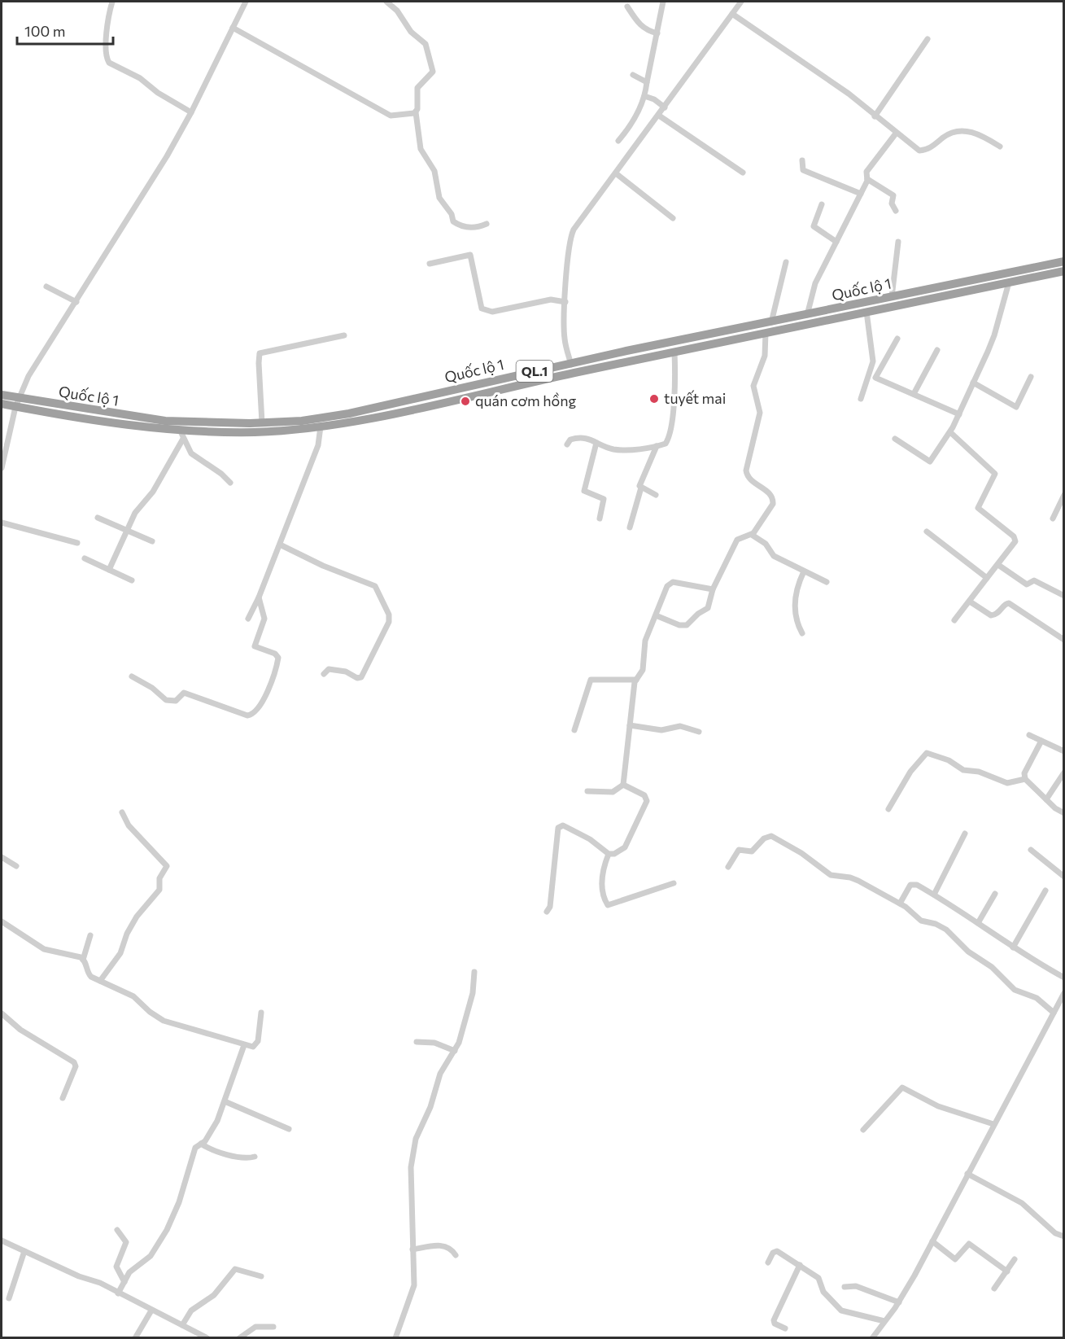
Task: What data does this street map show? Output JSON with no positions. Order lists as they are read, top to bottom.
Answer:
{
  "streets": {
    "highway": ["Quốc lộ 1", "QL.1"]
  },
  "places": ["tuyết mai", "quán cơm hồng"],
  "scale_bar": "100 m"
}
